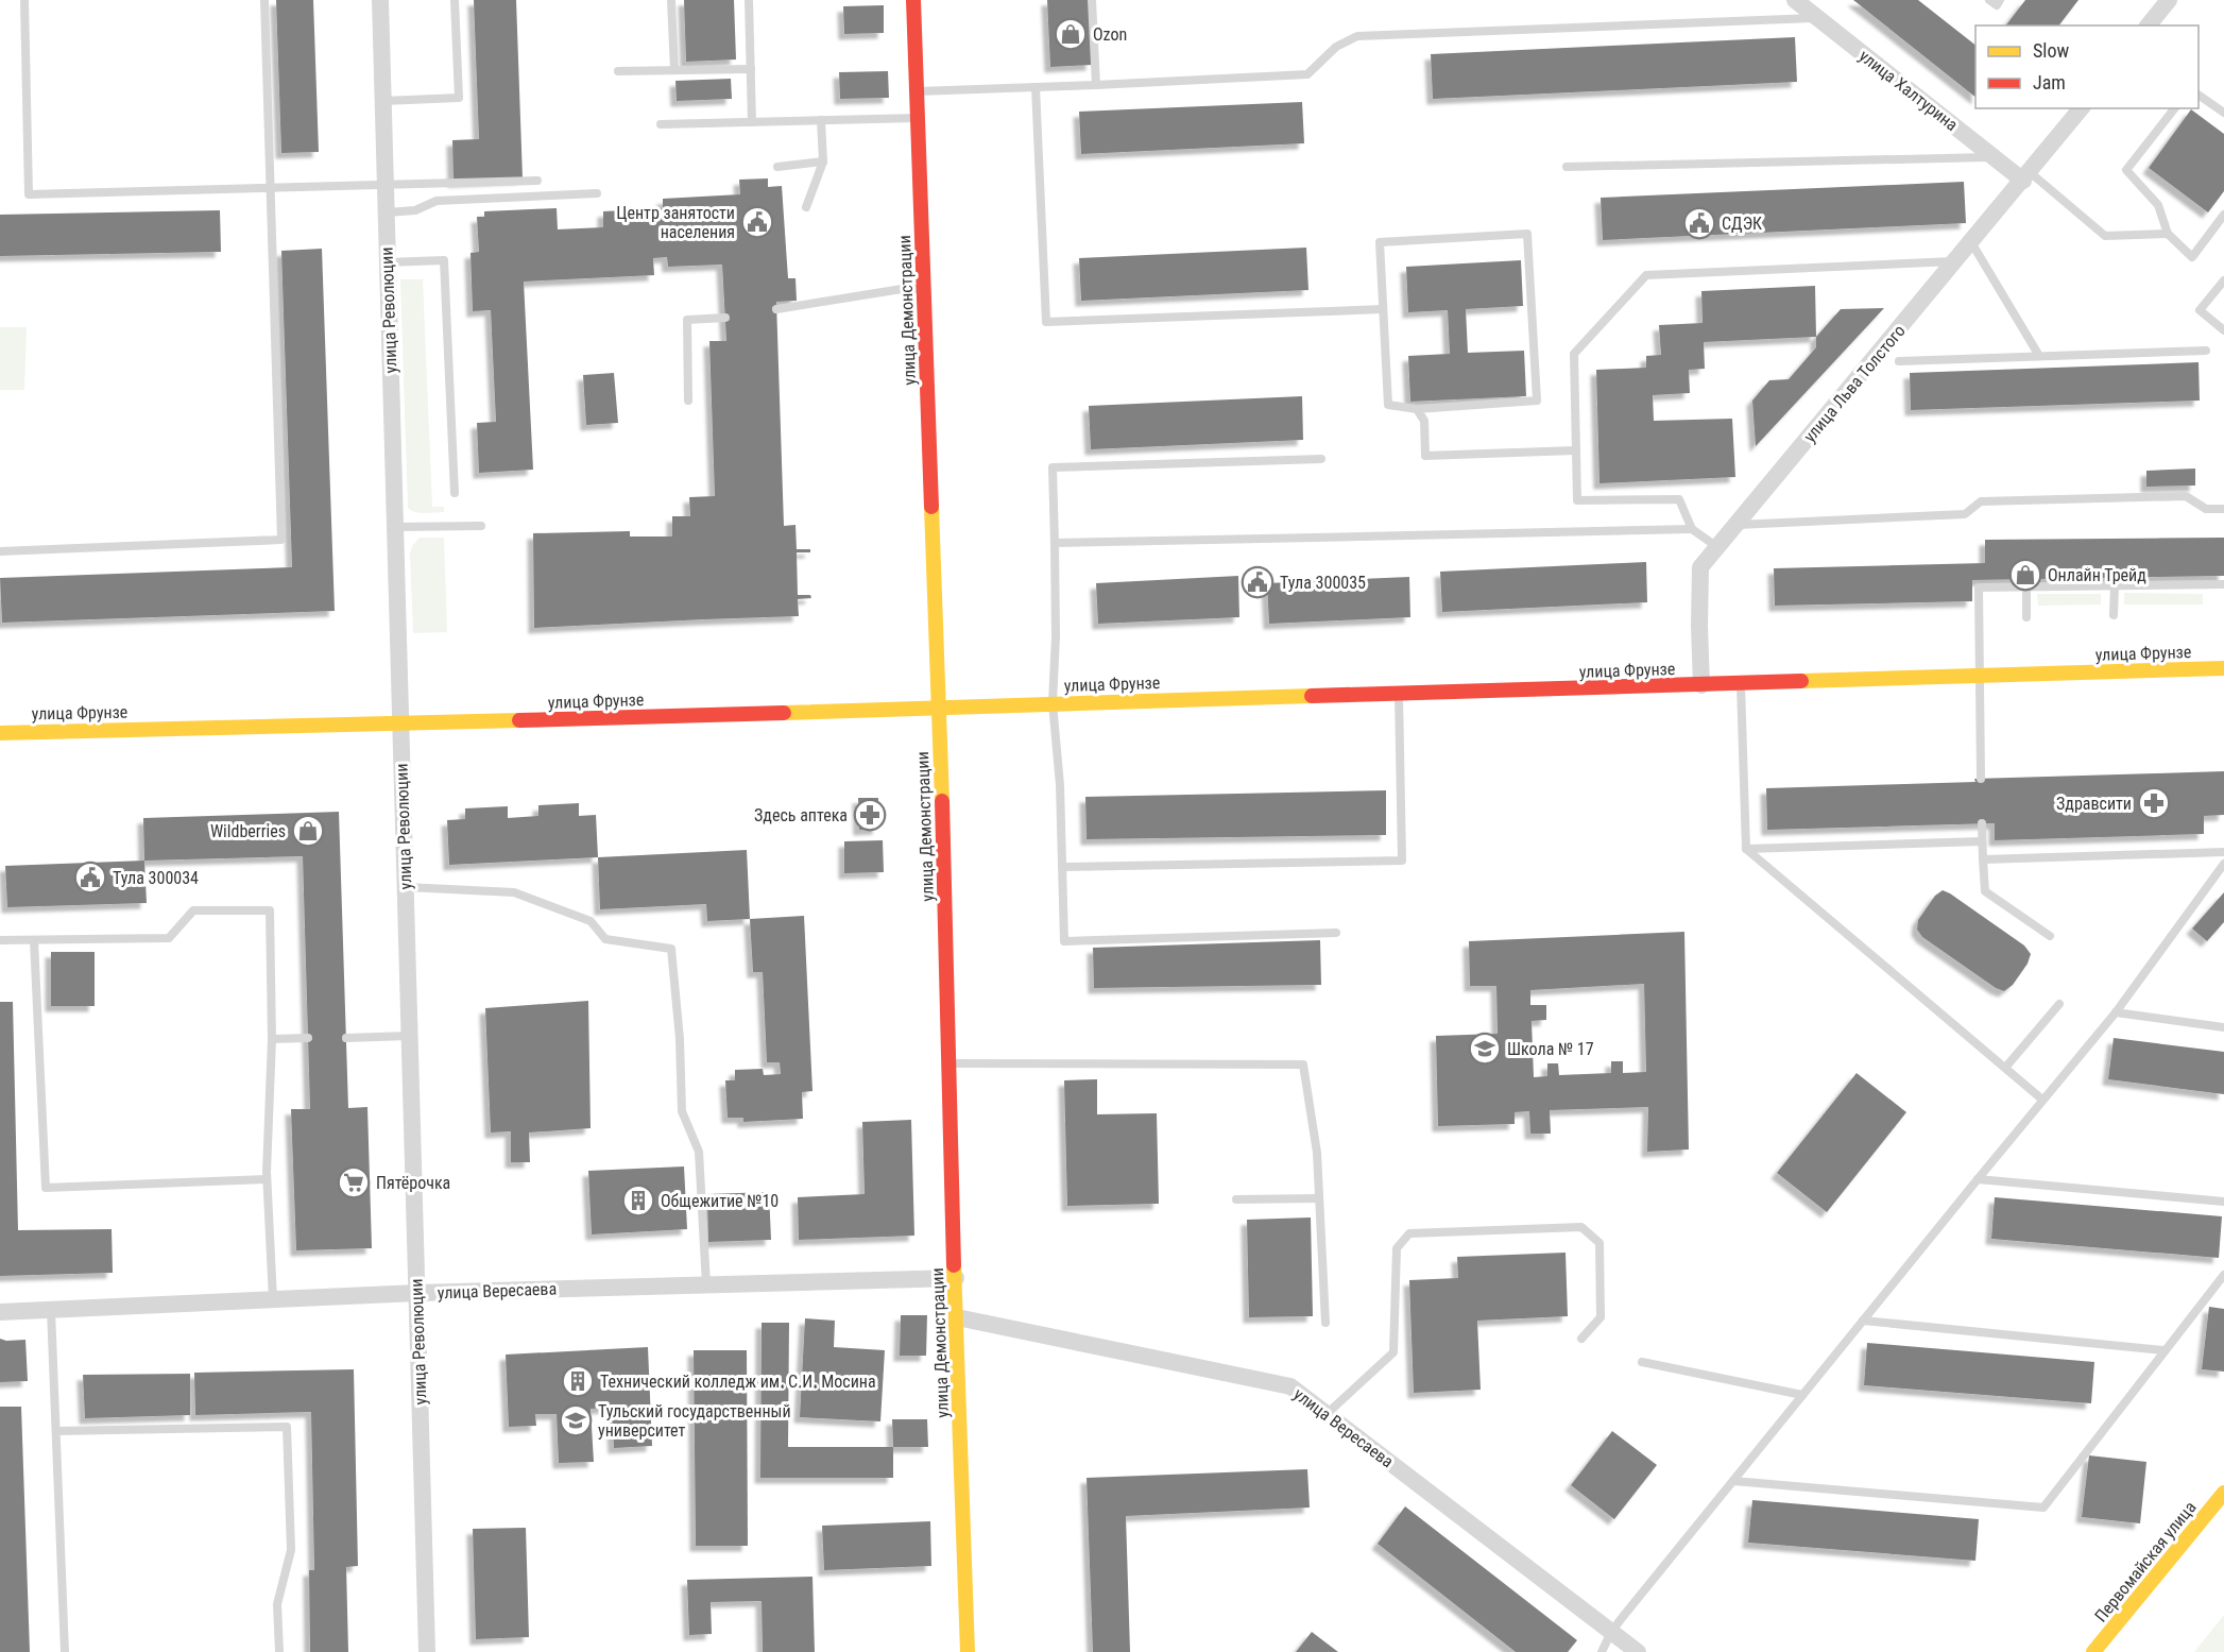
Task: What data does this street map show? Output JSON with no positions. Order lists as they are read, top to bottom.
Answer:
{
  "streets": {
    "street": [
      "улица Халтурина",
      "улица Революции",
      "улица Демонстрации",
      "улица Льва Толстого",
      "улица Фрунзе",
      "улица Вересаева",
      "Первомайская улица"
    ]
  },
  "crossings": [
    ["улица Халтурина", "улица Льва Толстого"],
    ["улица Революции", "улица Фрунзе"],
    ["улица Революции", "улица Вересаева"],
    ["улица Демонстрации", "улица Фрунзе"],
    ["улица Демонстрации", "улица Вересаева"],
    ["улица Льва Толстого", "улица Фрунзе"]
  ],
  "places": {
    "shop": ["Ozon", "Онлайн Трейд", "Wildberries"],
    "public building": [
      "Центр занятости населения",
      "СДЭК",
      "Тула 300035",
      "Тула 300034"
    ],
    "pharmacy": ["Здравсити", "Здесь аптека"],
    "school or university": ["Школа № 17", "Тульский государственный университет"],
    "supermarket": ["Пятёрочка"],
    "building": ["Общежитие №10", "Технический колледж им. С.И. Мосина"]
  },
  "legend": ["Slow", "Jam"]
}
